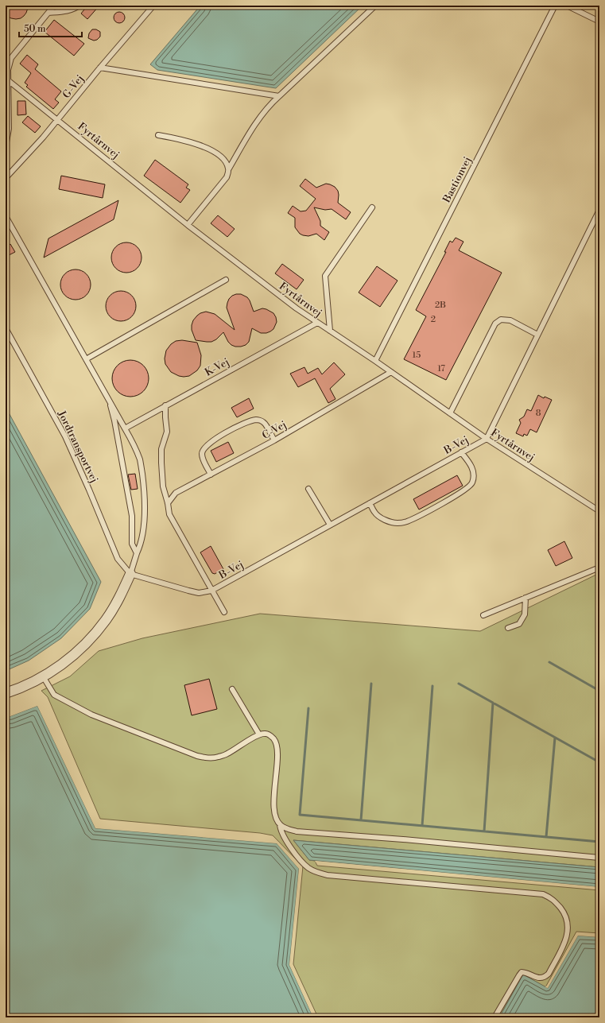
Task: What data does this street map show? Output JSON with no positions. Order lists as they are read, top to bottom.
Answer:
{
  "streets": {
    "lane": [
      "G-Vej",
      "Fyrtårnvej",
      "Bastionvej",
      "K-Vej",
      "C-Vej",
      "B-Vej",
      "Jordtransportvej"
    ]
  },
  "crossings": [
    ["G-Vej", "Fyrtårnvej"],
    ["Fyrtårnvej", "Bastionvej"],
    ["Fyrtårnvej", "K-Vej"],
    ["Fyrtårnvej", "C-Vej"],
    ["Fyrtårnvej", "B-Vej"]
  ],
  "house_numbers": [
    "2B",
    "2",
    "15",
    "17",
    "8"
  ],
  "scale_bar": "50 m"
}
